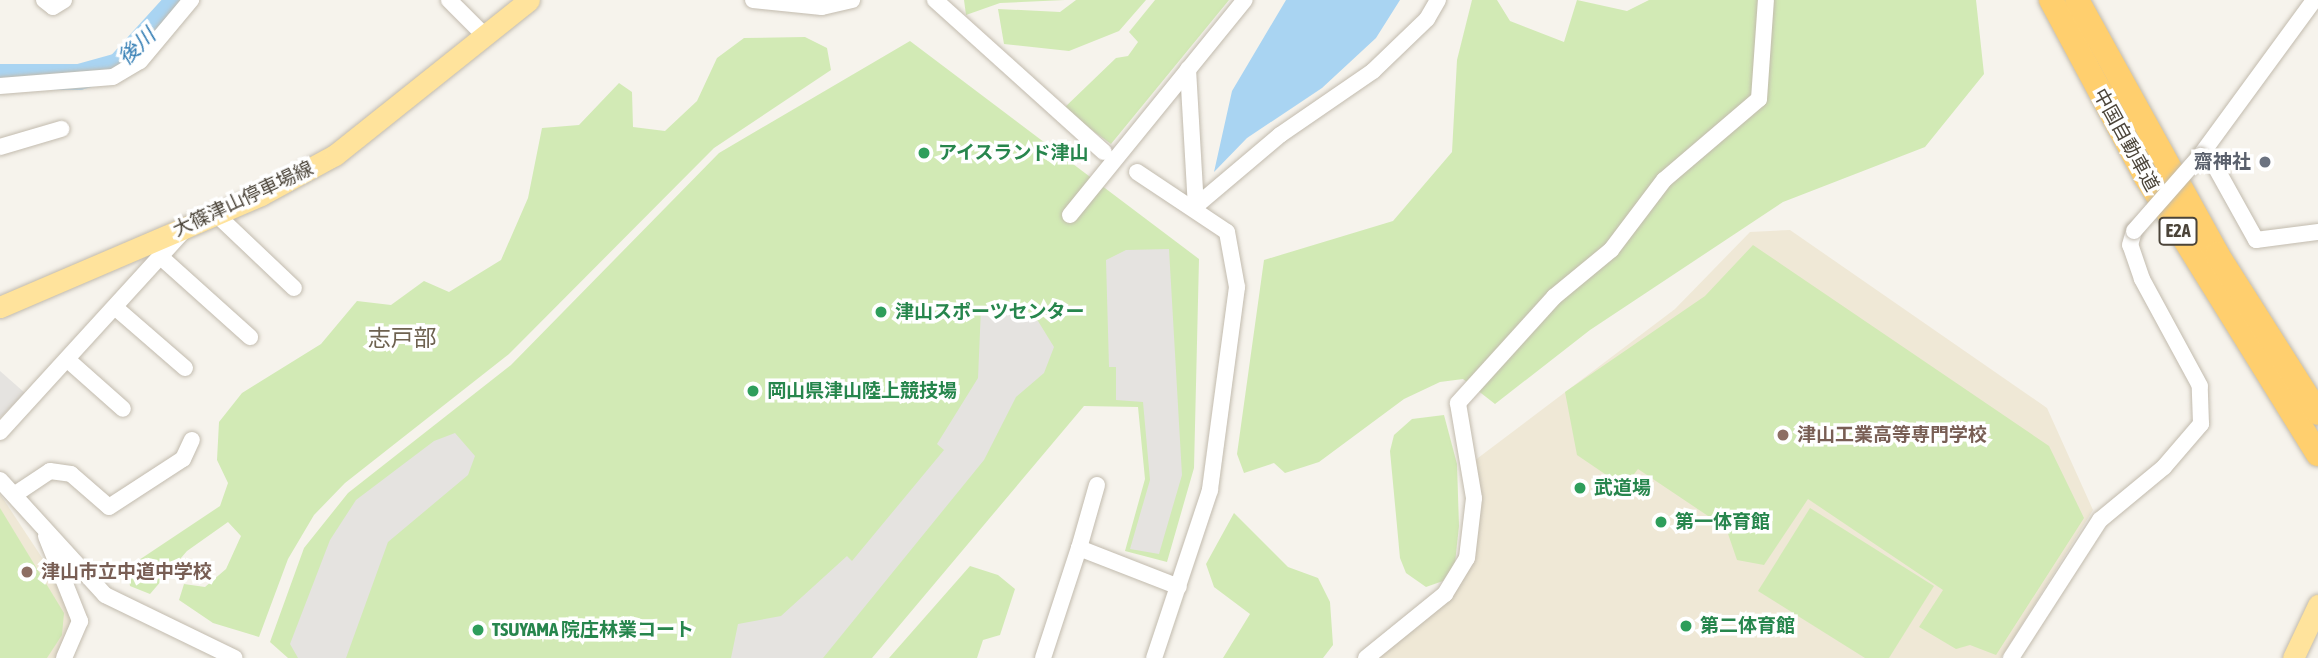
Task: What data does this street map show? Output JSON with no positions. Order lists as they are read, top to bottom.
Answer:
{
  "streets": {
    "highway": ["中国自動車道", "E2A"],
    "main road": ["大篠津山停車場線"]
  },
  "districts": ["志戸部"],
  "water": ["後川"],
  "places": [
    "アイスランド津山",
    "齋神社",
    "津山スポーツセンター",
    "岡山県津山陸上競技場",
    "津山工業高等専門学校",
    "武道場",
    "第一体育館",
    "津山市立中道中学校",
    "第二体育館",
    "TSUYAMA 院庄林業コート"
  ]
}
